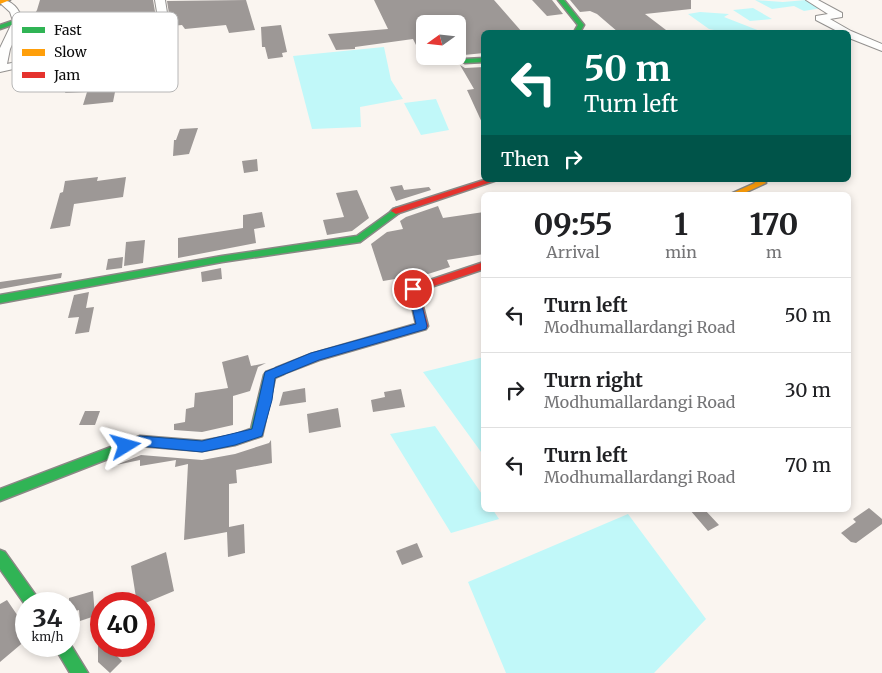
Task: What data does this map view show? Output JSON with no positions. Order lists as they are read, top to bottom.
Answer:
{
  "legend": ["Fast", "Slow", "Jam"],
  "north": "left",
  "page": {
    "turn": ["50 m", "Turn left"],
    "then": "Then",
    "eta": [
      "09:55",
      "Arrival",
      "1",
      "min",
      "170",
      "m"
    ],
    "list": [
      {
        "name": "Turn left",
        "note": "Modhumallardangi Road",
        "value": "50 m"
      },
      {
        "name": "Turn right",
        "note": "Modhumallardangi Road",
        "value": "30 m"
      },
      {
        "name": "Turn left",
        "note": "Modhumallardangi Road",
        "value": "70 m"
      }
    ],
    "speed": "34 km/h",
    "limit": "40"
  }
}
